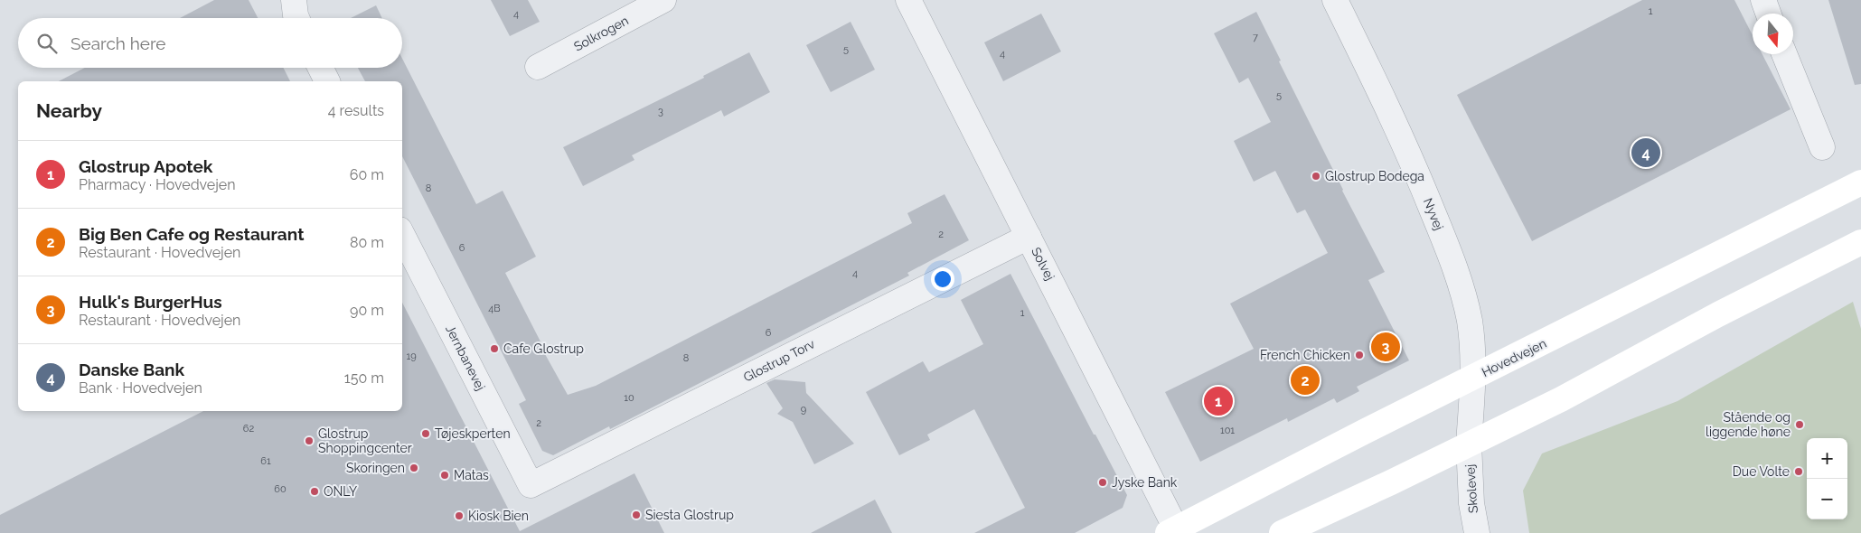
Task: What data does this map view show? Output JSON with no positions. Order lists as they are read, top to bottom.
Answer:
{
  "streets": {
    "main road": ["Hovedvejen"],
    "street": [
      "Solkrogen",
      "Nyvej",
      "Solvej",
      "Jernbanevej",
      "Glostrup Torv",
      "Skolevej"
    ]
  },
  "crossings": [
    ["Nyvej", "Hovedvejen"],
    ["Nyvej", "Skolevej"],
    ["Solvej", "Hovedvejen"],
    ["Solvej", "Glostrup Torv"],
    ["Jernbanevej", "Glostrup Torv"]
  ],
  "places": [
    "Glostrup Bodega",
    "Cafe Glostrup",
    "French Chicken",
    "Stående og liggende høne",
    "Tøjeskperten",
    "Glostrup Shoppingcenter",
    "Skoringen",
    "Due Volte",
    "Matas",
    "Jyske Bank",
    "ONLY",
    "Siesta Glostrup",
    "Kiosk Bien"
  ],
  "house_numbers": [
    "1",
    "4",
    "7",
    "5",
    "4",
    "5",
    "3",
    "8",
    "2",
    "6",
    "4",
    "4B",
    "1",
    "6",
    "19",
    "8",
    "10",
    "9",
    "2",
    "62",
    "101",
    "61",
    "60"
  ],
  "north": "bottom",
  "page": {
    "search": "Search here",
    "heading": ["Nearby", "4 results"],
    "pins": [
      "4",
      "3",
      "2",
      "1"
    ],
    "list": [
      {
        "mark": "1",
        "name": "Glostrup Apotek",
        "note": "Pharmacy · Hovedvejen",
        "value": "60 m"
      },
      {
        "mark": "2",
        "name": "Big Ben Cafe og Restaurant",
        "note": "Restaurant · Hovedvejen",
        "value": "80 m"
      },
      {
        "mark": "3",
        "name": "Hulk's BurgerHus",
        "note": "Restaurant · Hovedvejen",
        "value": "90 m"
      },
      {
        "mark": "4",
        "name": "Danske Bank",
        "note": "Bank · Hovedvejen",
        "value": "150 m"
      }
    ],
    "map_buttons": ["+", "−"]
  }
}
